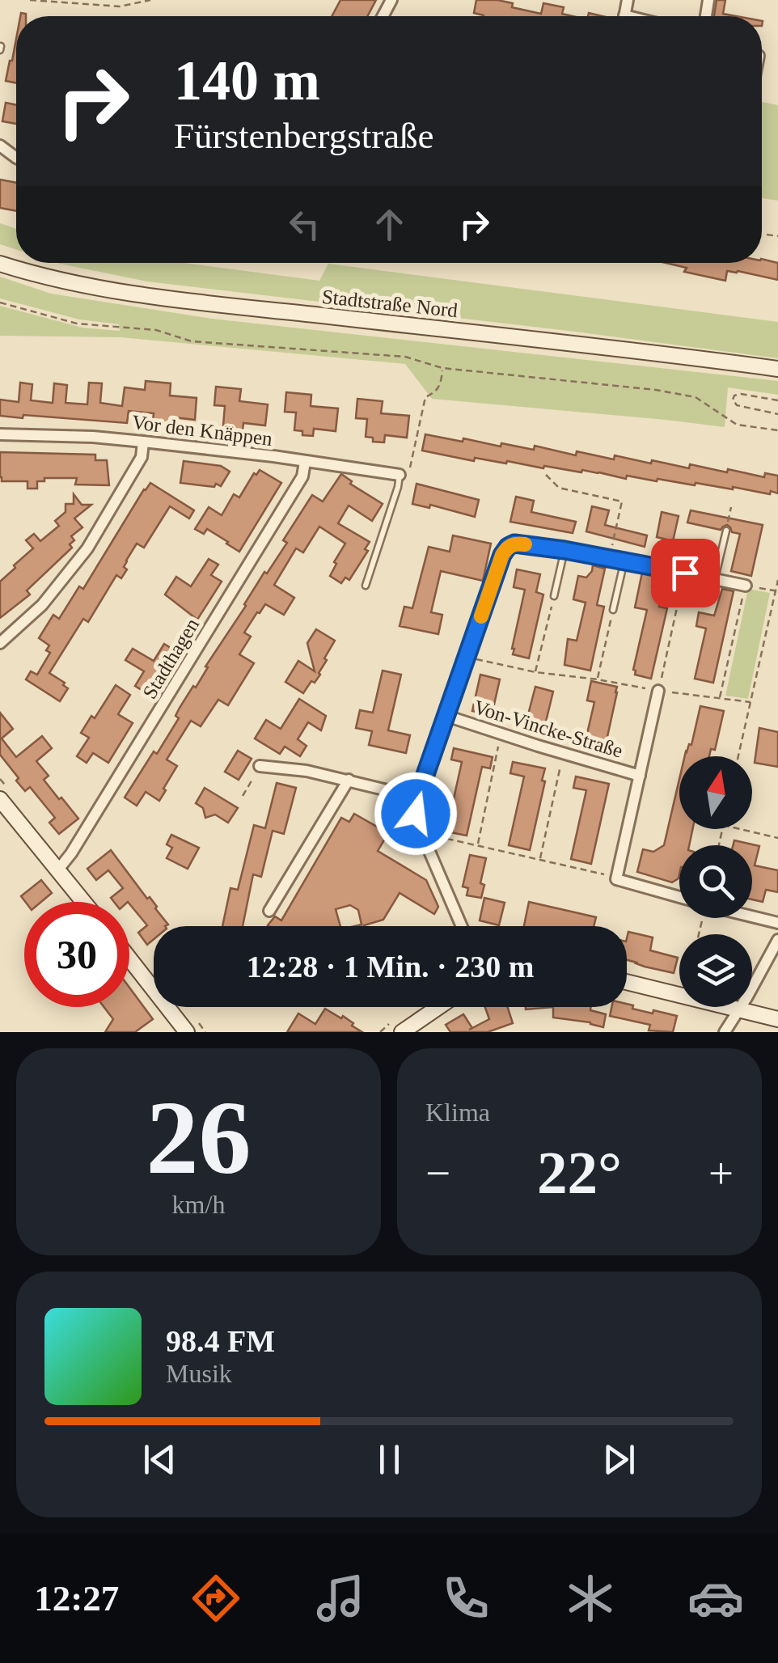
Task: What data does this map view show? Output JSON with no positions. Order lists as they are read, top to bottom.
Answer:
{
  "streets": {
    "main road": ["Stadtstraße Nord"],
    "street": ["Vor den Knäppen", "Stadthagen", "Von-Vincke-Straße"]
  },
  "crossings": [
    ["Vor den Knäppen", "Stadthagen"]
  ],
  "north": "top",
  "page": {
    "turn": ["140 m", "Fürstenbergstraße"],
    "limit": "30",
    "trip": "12:28 · 1 Min. · 230 m",
    "tile": [
      ["26", "km/h"],
      "Klima"
    ],
    "heat": ["−", "22°", "+"],
    "song": ["98.4 FM", "Musik"],
    "tabs": "12:27"
  }
}
